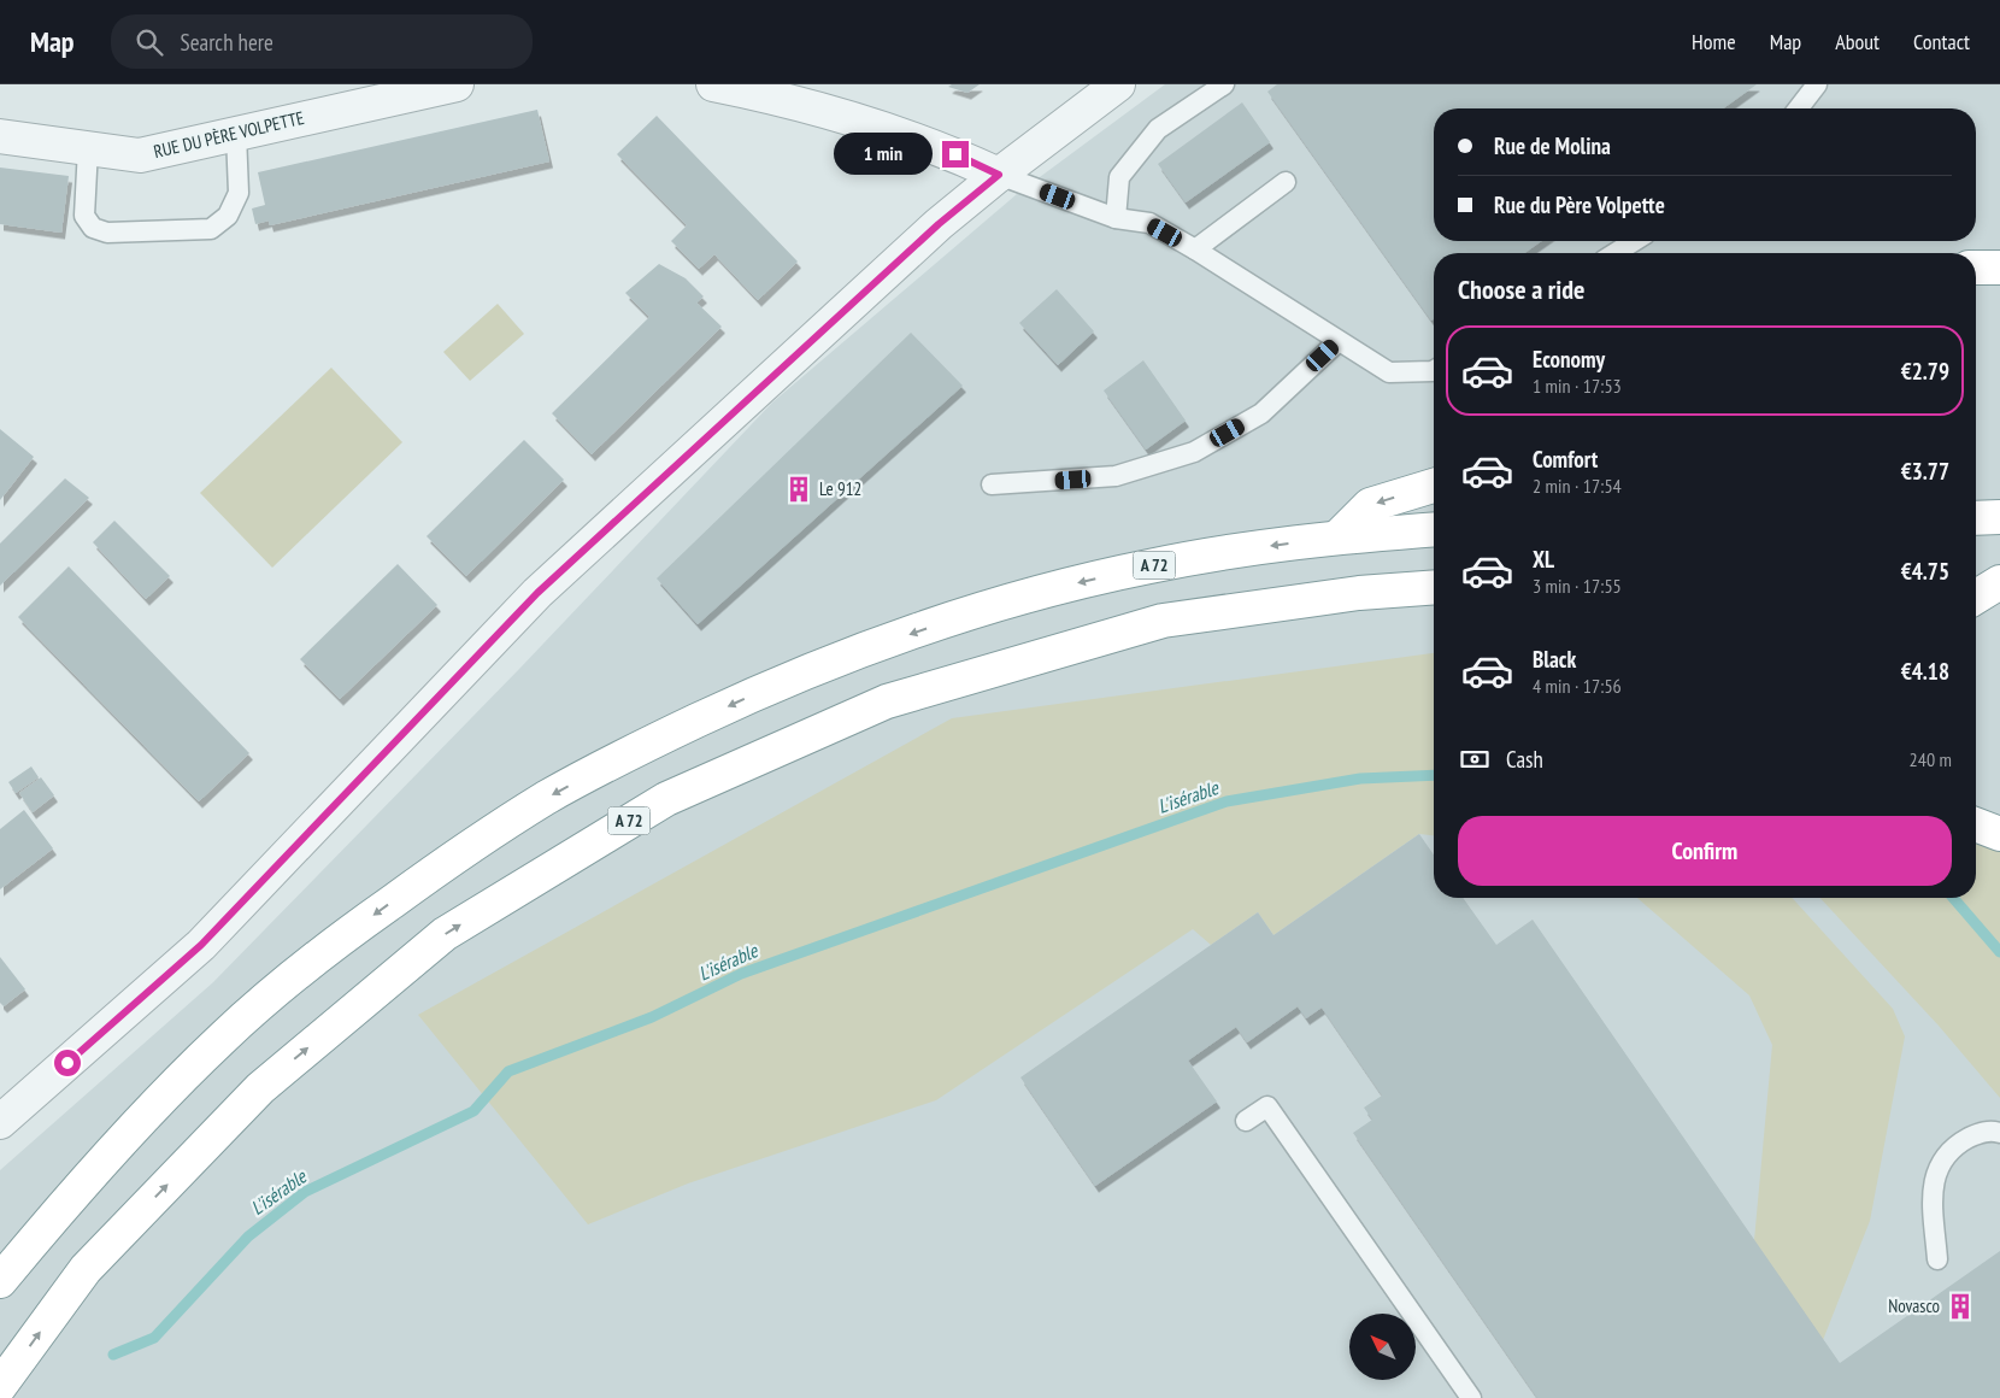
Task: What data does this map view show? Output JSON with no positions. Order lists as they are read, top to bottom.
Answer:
{
  "streets": {
    "highway": ["A 72"],
    "street": ["RUE DU PÈRE VOLPETTE"]
  },
  "water": ["L'isérable"],
  "places": {
    "building": ["Le 912", "Novasco"]
  },
  "north": "top left",
  "page": {
    "header": "Map",
    "search": "Search here",
    "nav": [
      "Home",
      "Map",
      "About",
      "Contact"
    ],
    "banner": ["Rue de Molina", "Rue du Père Volpette"],
    "bubble": "1 min",
    "heading": "Choose a ride",
    "list": [
      {
        "name": "Economy",
        "note": "1 min · 17:53",
        "value": "€2.79"
      },
      {
        "name": "Comfort",
        "note": "2 min · 17:54",
        "value": "€3.77"
      },
      {
        "name": "XL",
        "note": "3 min · 17:55",
        "value": "€4.75"
      },
      {
        "name": "Black",
        "note": "4 min · 17:56",
        "value": "€4.18"
      }
    ],
    "pay": ["Cash", "240 m"],
    "buttons": "Confirm"
  }
}
